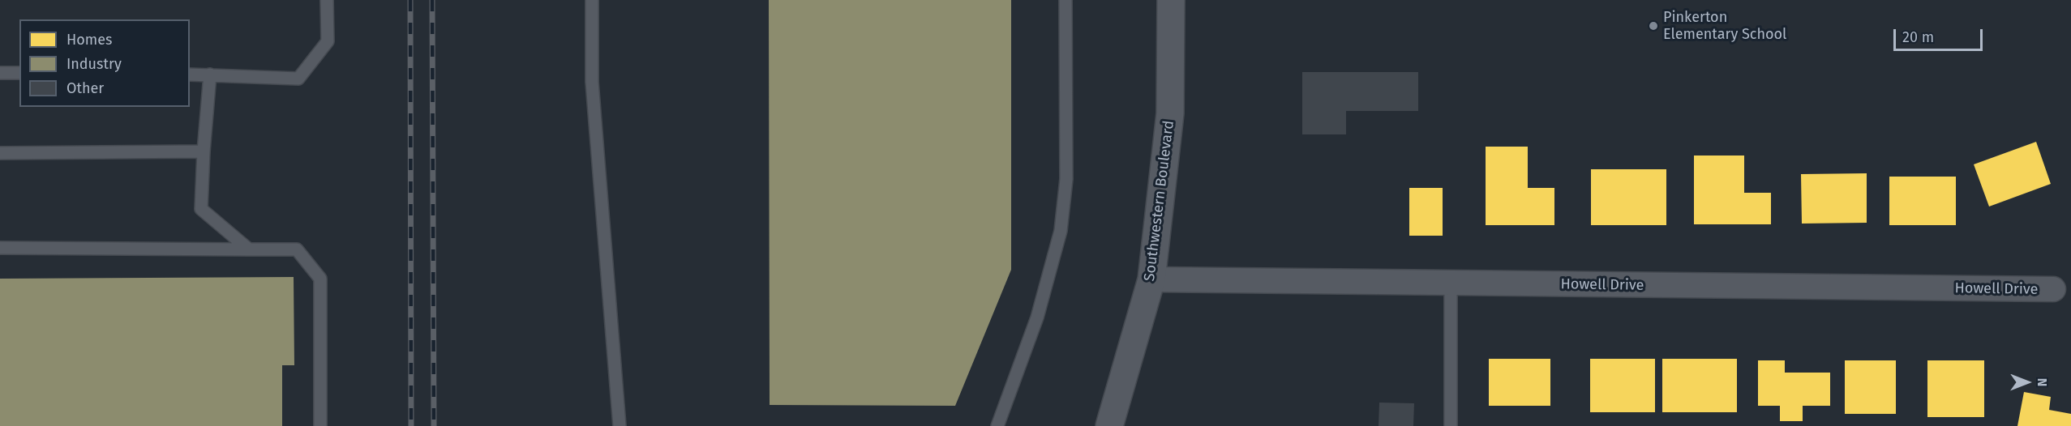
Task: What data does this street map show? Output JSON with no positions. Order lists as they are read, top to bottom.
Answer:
{
  "streets": {
    "street": ["Southwestern Boulevard", "Howell Drive"]
  },
  "crossings": [
    ["Southwestern Boulevard", "Howell Drive"]
  ],
  "places": ["Pinkerton Elementary School"],
  "legend": ["Homes", "Industry", "Other"],
  "scale_bar": "20 m",
  "north": "right"
}
